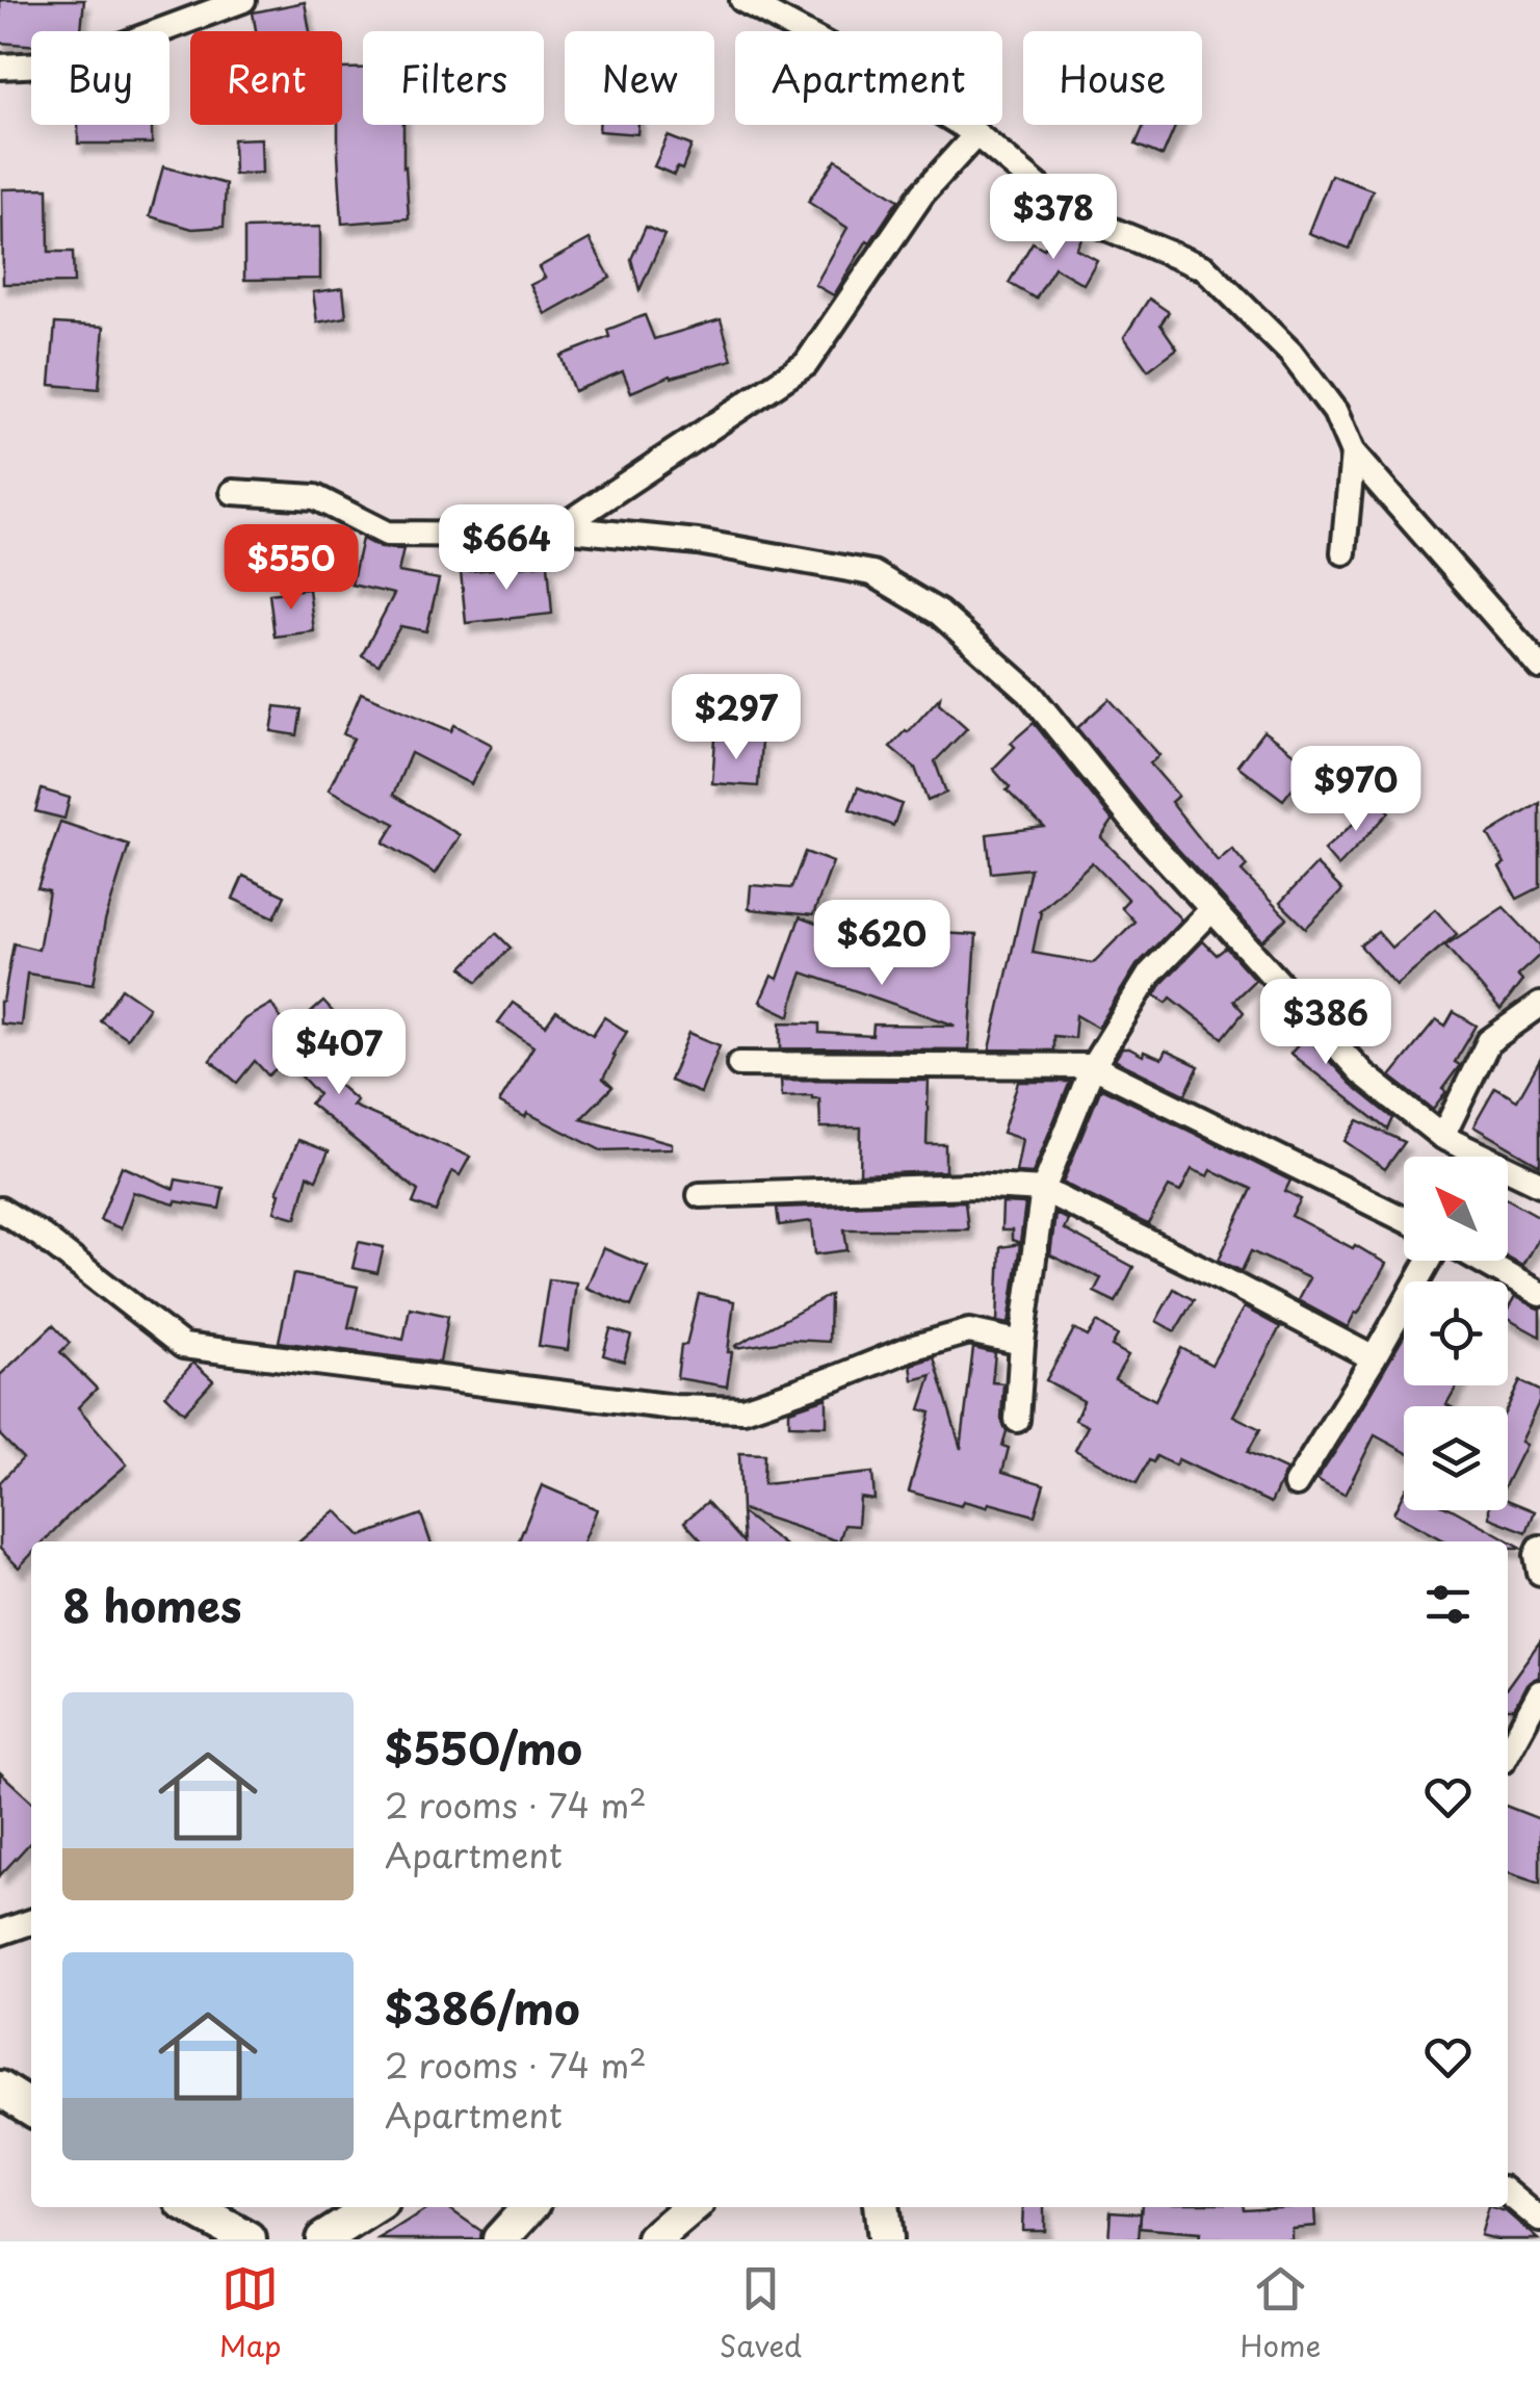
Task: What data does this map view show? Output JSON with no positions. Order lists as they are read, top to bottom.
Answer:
{
  "north": "top left",
  "page": {
    "chip": [
      "Buy",
      "Rent",
      "Filters",
      "New",
      "Apartment",
      "House"
    ],
    "price": [
      "$378",
      "$664",
      "$550",
      "$297",
      "$970",
      "$620",
      "$386",
      "$407"
    ],
    "heading": "8 homes",
    "list": [
      {
        "name": "$550/mo",
        "note": "2 rooms · 74 m² · Apartment"
      },
      {
        "name": "$386/mo",
        "note": "2 rooms · 74 m² · Apartment"
      }
    ],
    "tabs": ["Map", "Saved", "Home"]
  }
}
